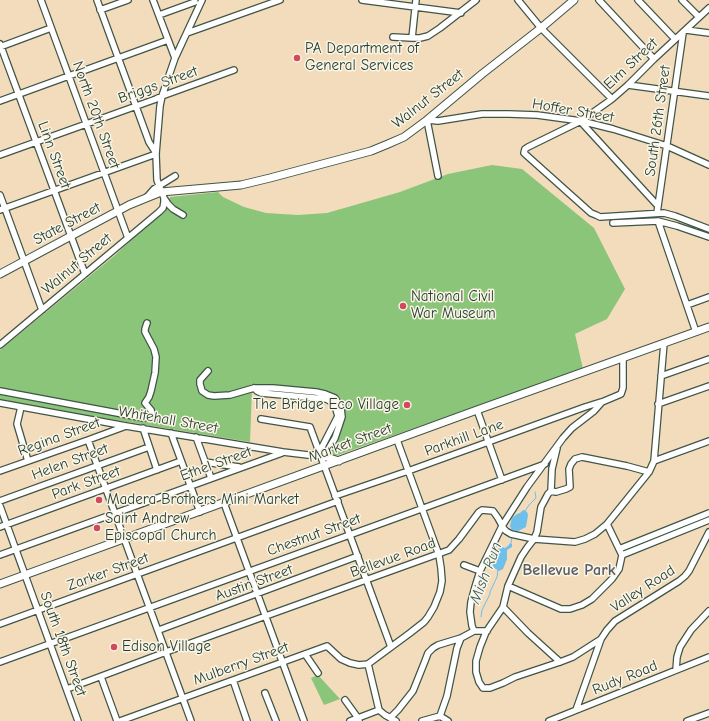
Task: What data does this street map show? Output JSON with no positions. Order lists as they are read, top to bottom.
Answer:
{
  "streets": {
    "main road": ["Walnut Street", "State Street", "Market Street"],
    "street": [
      "Elm Street",
      "Briggs Street",
      "Hoffer Street",
      "North 20th Street",
      "South 26th Street",
      "Linn Street",
      "Whitehall Street",
      "Regina Street",
      "Parkhill Lane",
      "Helen Street",
      "Ethel Street",
      "Park Street",
      "Chestnut Street",
      "Bellevue Road",
      "Zarker Street",
      "Austin Street",
      "Valley Road",
      "South 18th Street",
      "Mulberry Street",
      "Rudy Road"
    ]
  },
  "crossings": [
    ["Elm Street", "Hoffer Street"],
    ["Elm Street", "South 26th Street"],
    ["Briggs Street", "North 20th Street"],
    ["Briggs Street", "Linn Street"],
    ["Walnut Street", "Hoffer Street"],
    ["Walnut Street", "North 20th Street"],
    ["Walnut Street", "Linn Street"],
    ["Walnut Street", "State Street"],
    ["Hoffer Street", "South 26th Street"],
    ["North 20th Street", "State Street"],
    ["Linn Street", "State Street"],
    ["Whitehall Street", "Regina Street"],
    ["Whitehall Street", "Ethel Street"],
    ["Parkhill Lane", "Zarker Street"],
    ["Market Street", "Bellevue Road"],
    ["Market Street", "South 18th Street"],
    ["Ethel Street", "South 18th Street"],
    ["Park Street", "South 18th Street"],
    ["Chestnut Street", "South 18th Street"],
    ["Bellevue Road", "South 18th Street"],
    ["Zarker Street", "South 18th Street"],
    ["Valley Road", "Rudy Road"]
  ],
  "districts": ["Bellevue Park"],
  "water": ["Mish Run"],
  "places": [
    "PA Department of General Services",
    "National Civil War Museum",
    "The Bridge Eco Village",
    "Madera Brothers Mini Market",
    "Saint Andrew Episcopal Church",
    "Edison Village"
  ]
}
